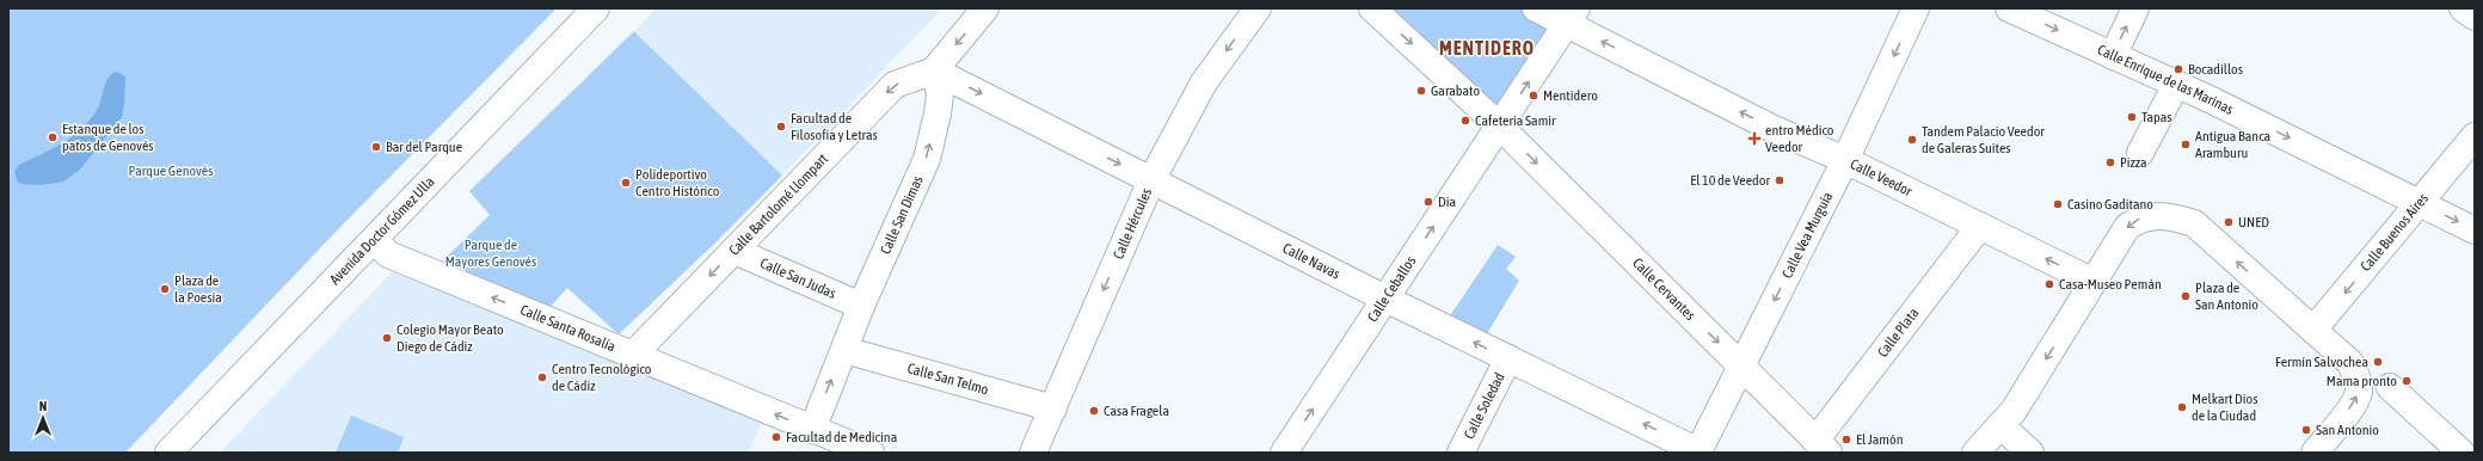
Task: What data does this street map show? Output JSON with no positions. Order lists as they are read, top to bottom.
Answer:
{
  "streets": {
    "street": [
      "Calle Enrique de las Marinas",
      "Calle Veedor",
      "Calle Bartolomé Llompart",
      "Calle San Dimas",
      "Calle Hércules",
      "Avenida Doctor Gómez Ulla",
      "Calle Buenos Aires",
      "Calle Vea Murguía",
      "Calle Navas",
      "Calle San Judas",
      "Calle Ceballos",
      "Calle Cervantes",
      "Calle Santa Rosalía",
      "Calle Plata",
      "Calle San Telmo",
      "Calle Soledad"
    ]
  },
  "crossings": [
    ["Calle Enrique de las Marinas", "Calle Buenos Aires"],
    ["Calle Veedor", "Calle Vea Murguía"],
    ["Calle Veedor", "Calle Ceballos"],
    ["Calle Veedor", "Calle Plata"],
    ["Calle Bartolomé Llompart", "Calle San Dimas"],
    ["Calle Bartolomé Llompart", "Calle Navas"],
    ["Calle Bartolomé Llompart", "Calle San Judas"],
    ["Calle Bartolomé Llompart", "Calle Santa Rosalía"],
    ["Calle San Dimas", "Calle Navas"],
    ["Calle San Dimas", "Calle San Judas"],
    ["Calle San Dimas", "Calle Santa Rosalía"],
    ["Calle San Dimas", "Calle San Telmo"],
    ["Calle Hércules", "Calle Navas"],
    ["Calle Hércules", "Calle San Telmo"],
    ["Avenida Doctor Gómez Ulla", "Calle Santa Rosalía"],
    ["Calle Vea Murguía", "Calle Navas"],
    ["Calle Vea Murguía", "Calle Cervantes"],
    ["Calle Navas", "Calle Ceballos"],
    ["Calle Navas", "Calle Soledad"],
    ["Calle Ceballos", "Calle Cervantes"],
    ["Calle Cervantes", "Calle Plata"]
  ],
  "one_way": [
    "Calle Enrique de las Marinas",
    "Calle Veedor",
    "Calle Bartolomé Llompart",
    "Calle San Dimas",
    "Calle Hércules",
    "Calle Buenos Aires",
    "Calle Vea Murguía",
    "Calle Ceballos",
    "Calle Cervantes",
    "Calle Santa Rosalía"
  ],
  "districts": ["MENTIDERO"],
  "parks": ["Parque Genovés", "Parque de Mayores Genovés"],
  "places": {
    "other": [
      "Bocadillos",
      "Garabato",
      "Mentidero",
      "Tapas",
      "Cafeteria Samir",
      "Facultad de Filosofía y Letras",
      "Estanque de los patos de Genovés",
      "Tandem Palacio Veedor de Galeras Suites",
      "Antigua Banca Aramburu",
      "Bar del Parque",
      "Pizza",
      "El 10 de Veedor",
      "Polideportivo Centro Histórico",
      "Dia",
      "Casino Gaditano",
      "UNED",
      "Casa-Museo Pemán",
      "Plaza de la Poesía",
      "Plaza de San Antonio",
      "Colegio Mayor Beato Diego de Cádiz",
      "Fermín Salvochea",
      "Centro Tecnológico de Cádiz",
      "Mama pronto",
      "Melkart Dios de la Ciudad",
      "Casa Fragela",
      "San Antonio",
      "Facultad de Medicina",
      "El Jamón"
    ],
    "health": ["entro Médico Veedor"]
  },
  "north": "top"
}
